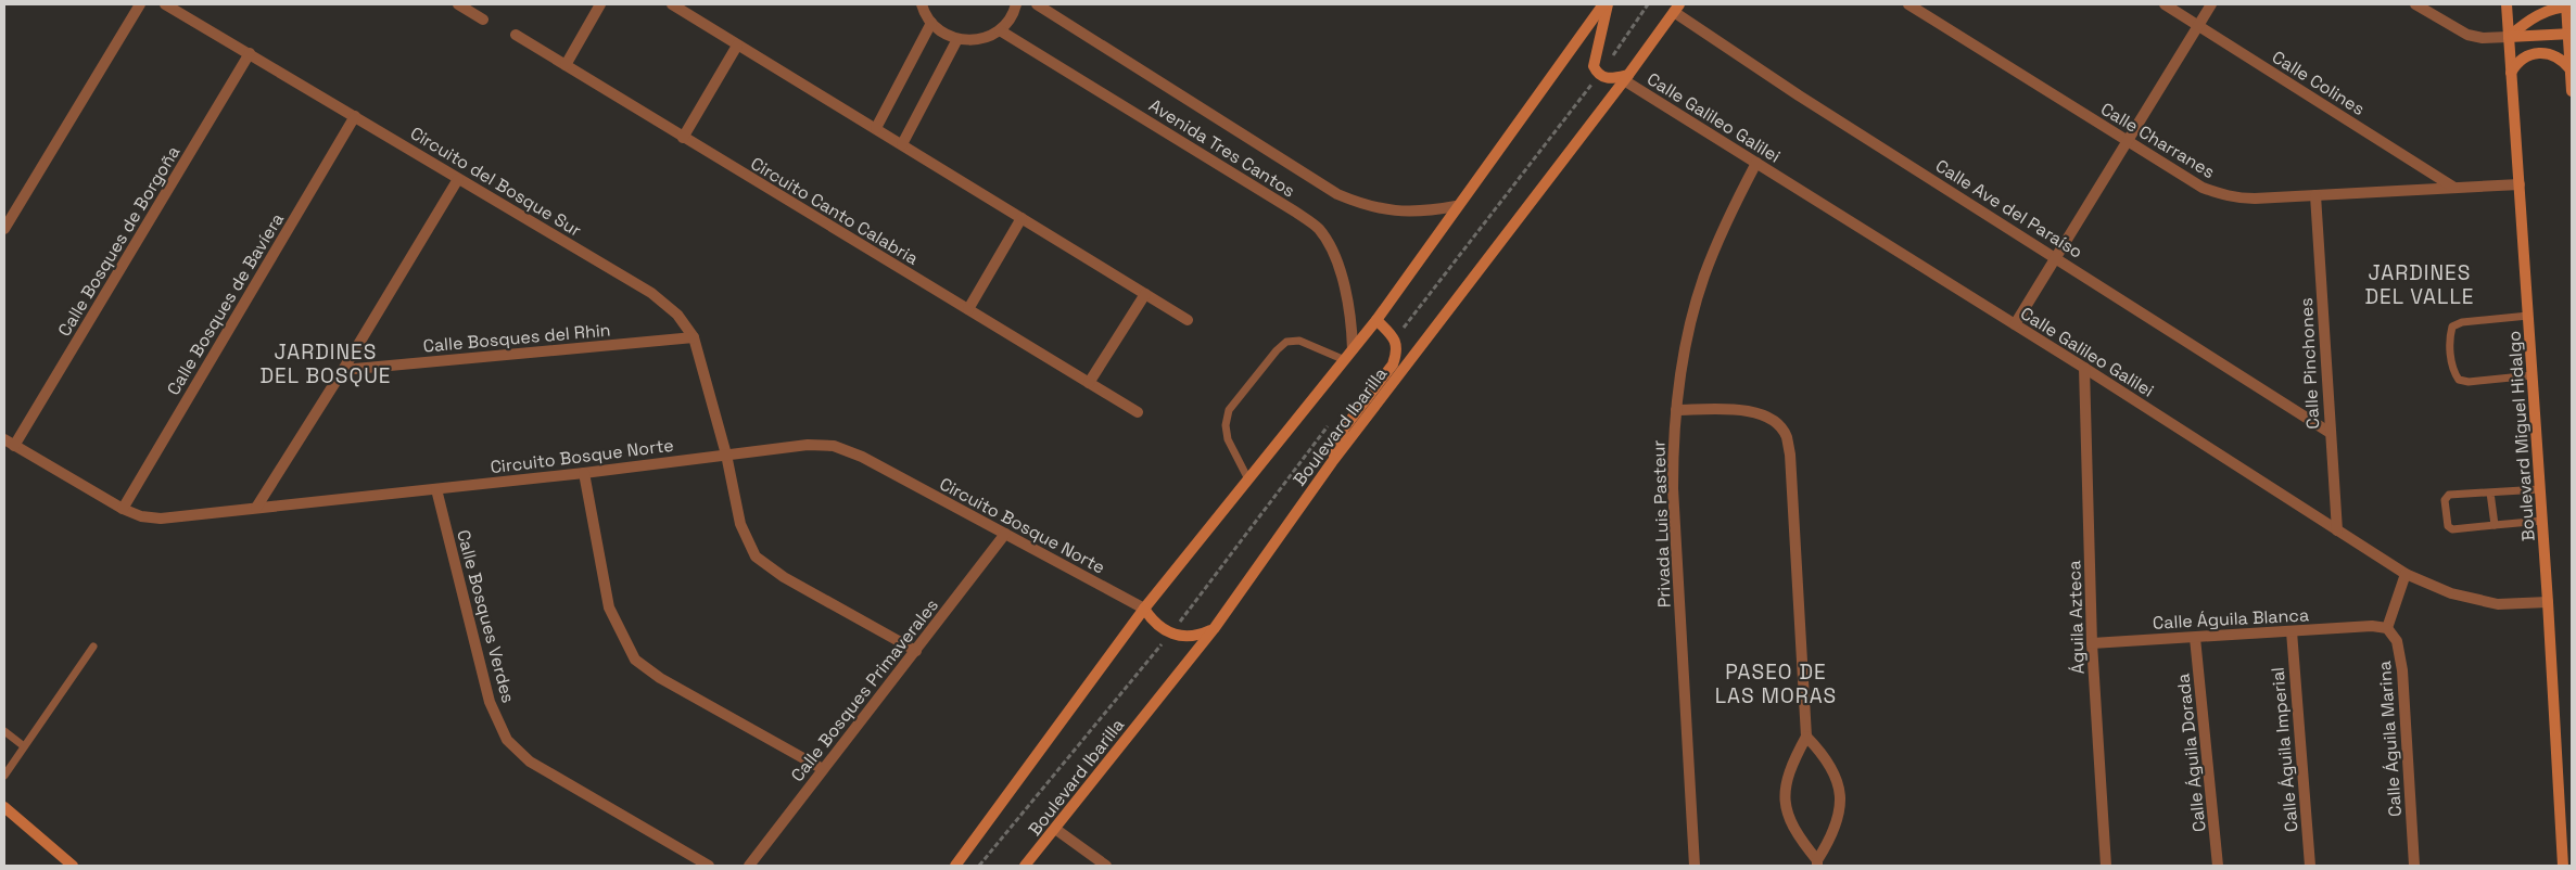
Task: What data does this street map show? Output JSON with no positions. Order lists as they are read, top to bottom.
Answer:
{
  "streets": {
    "main road": ["Boulevard Ibarilla", "Boulevard Miguel Hidalgo"],
    "street": [
      "Calle Colines",
      "Calle Galileo Galilei",
      "Calle Charranes",
      "Avenida Tres Cantos",
      "Circuito del Bosque Sur",
      "Calle Ave del Paraíso",
      "Circuito Canto Calabria",
      "Calle Bosques de Borgoña",
      "Calle Bosques de Bavíera",
      "Calle Bosques del Rhin",
      "Calle Pinchones",
      "Circuito Bosque Norte",
      "Privada Luis Pasteur",
      "Calle Bosques Verdes",
      "Águila Azteca",
      "Calle Águila Blanca",
      "Calle Bosques Primaverales",
      "Calle Águila Marina",
      "Calle Águila Imperial",
      "Calle Águila Dorada"
    ]
  },
  "crossings": [
    ["Calle Colines", "Calle Charranes"],
    ["Calle Galileo Galilei", "Calle Pinchones"],
    ["Calle Galileo Galilei", "Boulevard Ibarilla"],
    ["Calle Galileo Galilei", "Boulevard Miguel Hidalgo"],
    ["Calle Galileo Galilei", "Privada Luis Pasteur"],
    ["Calle Galileo Galilei", "Águila Azteca"],
    ["Calle Charranes", "Calle Pinchones"],
    ["Calle Charranes", "Boulevard Miguel Hidalgo"],
    ["Avenida Tres Cantos", "Boulevard Ibarilla"],
    ["Circuito del Bosque Sur", "Calle Bosques de Borgoña"],
    ["Circuito del Bosque Sur", "Calle Bosques de Bavíera"],
    ["Circuito del Bosque Sur", "Calle Bosques del Rhin"],
    ["Circuito del Bosque Sur", "Circuito Bosque Norte"],
    ["Circuito del Bosque Sur", "Calle Bosques Primaverales"],
    ["Calle Ave del Paraíso", "Calle Pinchones"],
    ["Calle Ave del Paraíso", "Boulevard Ibarilla"],
    ["Calle Bosques de Borgoña", "Circuito Bosque Norte"],
    ["Calle Bosques de Bavíera", "Circuito Bosque Norte"],
    ["Boulevard Ibarilla", "Circuito Bosque Norte"],
    ["Circuito Bosque Norte", "Calle Bosques Verdes"],
    ["Circuito Bosque Norte", "Calle Bosques Primaverales"],
    ["Águila Azteca", "Calle Águila Blanca"],
    ["Calle Águila Blanca", "Calle Águila Marina"],
    ["Calle Águila Blanca", "Calle Águila Imperial"],
    ["Calle Águila Blanca", "Calle Águila Dorada"]
  ],
  "districts": ["JARDINES DEL VALLE", "JARDINES DEL BOSQUE", "PASEO DE LAS MORAS"]
}
